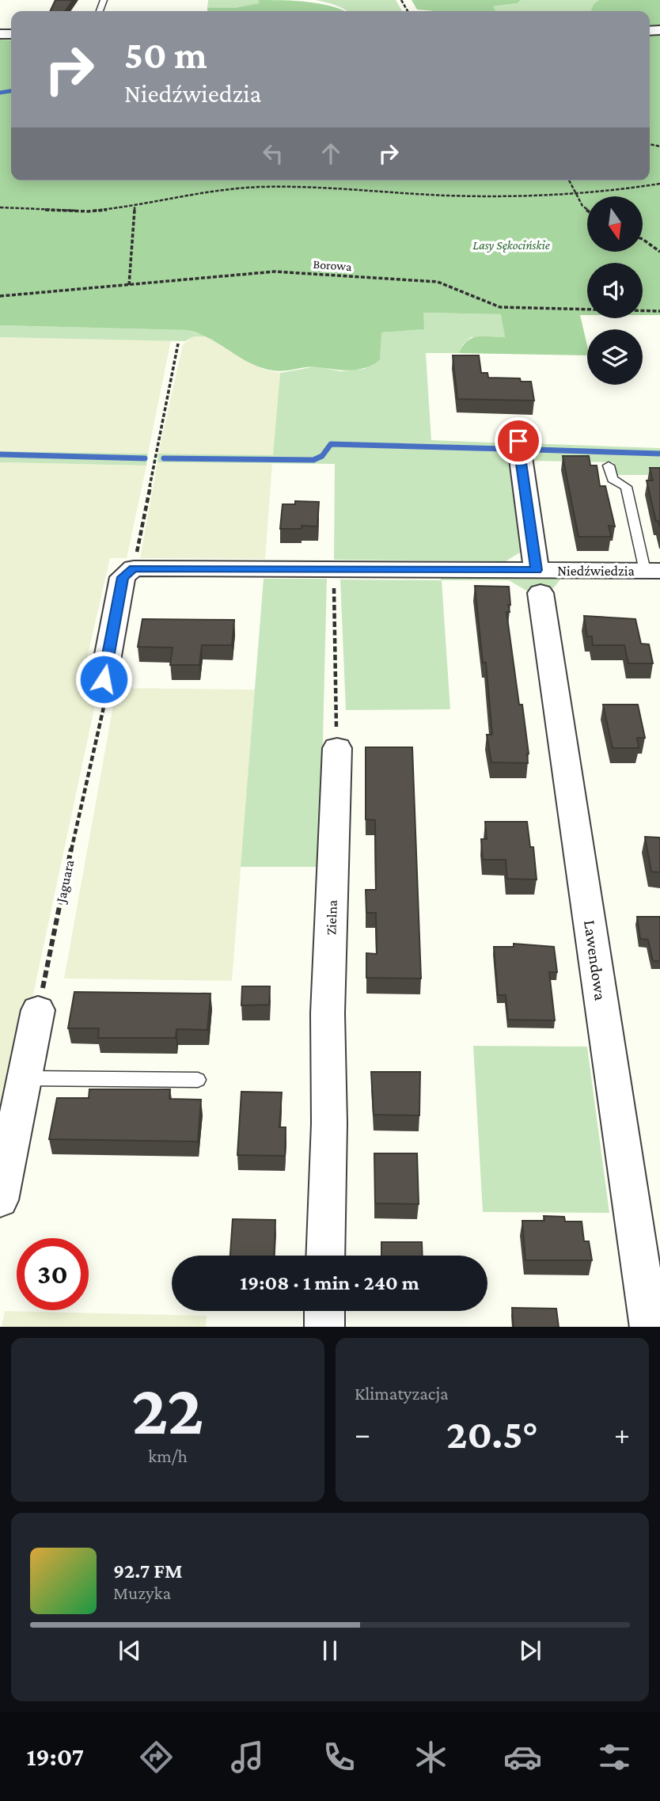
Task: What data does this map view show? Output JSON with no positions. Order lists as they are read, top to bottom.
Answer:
{
  "streets": {
    "street": ["Niedźwiedzia", "Zielna", "Lawendowa"],
    "path": ["Borowa", "Jaguara"]
  },
  "crossings": [
    ["Niedźwiedzia", "Lawendowa"]
  ],
  "parks": ["Lasy Sękocińskie"],
  "north": "bottom",
  "page": {
    "turn": ["50 m", "Niedźwiedzia"],
    "limit": "30",
    "trip": "19:08 · 1 min · 240 m",
    "tile": [
      ["22", "km/h"],
      "Klimatyzacja"
    ],
    "heat": ["−", "20.5°", "+"],
    "song": ["92.7 FM", "Muzyka"],
    "tabs": "19:07"
  }
}
